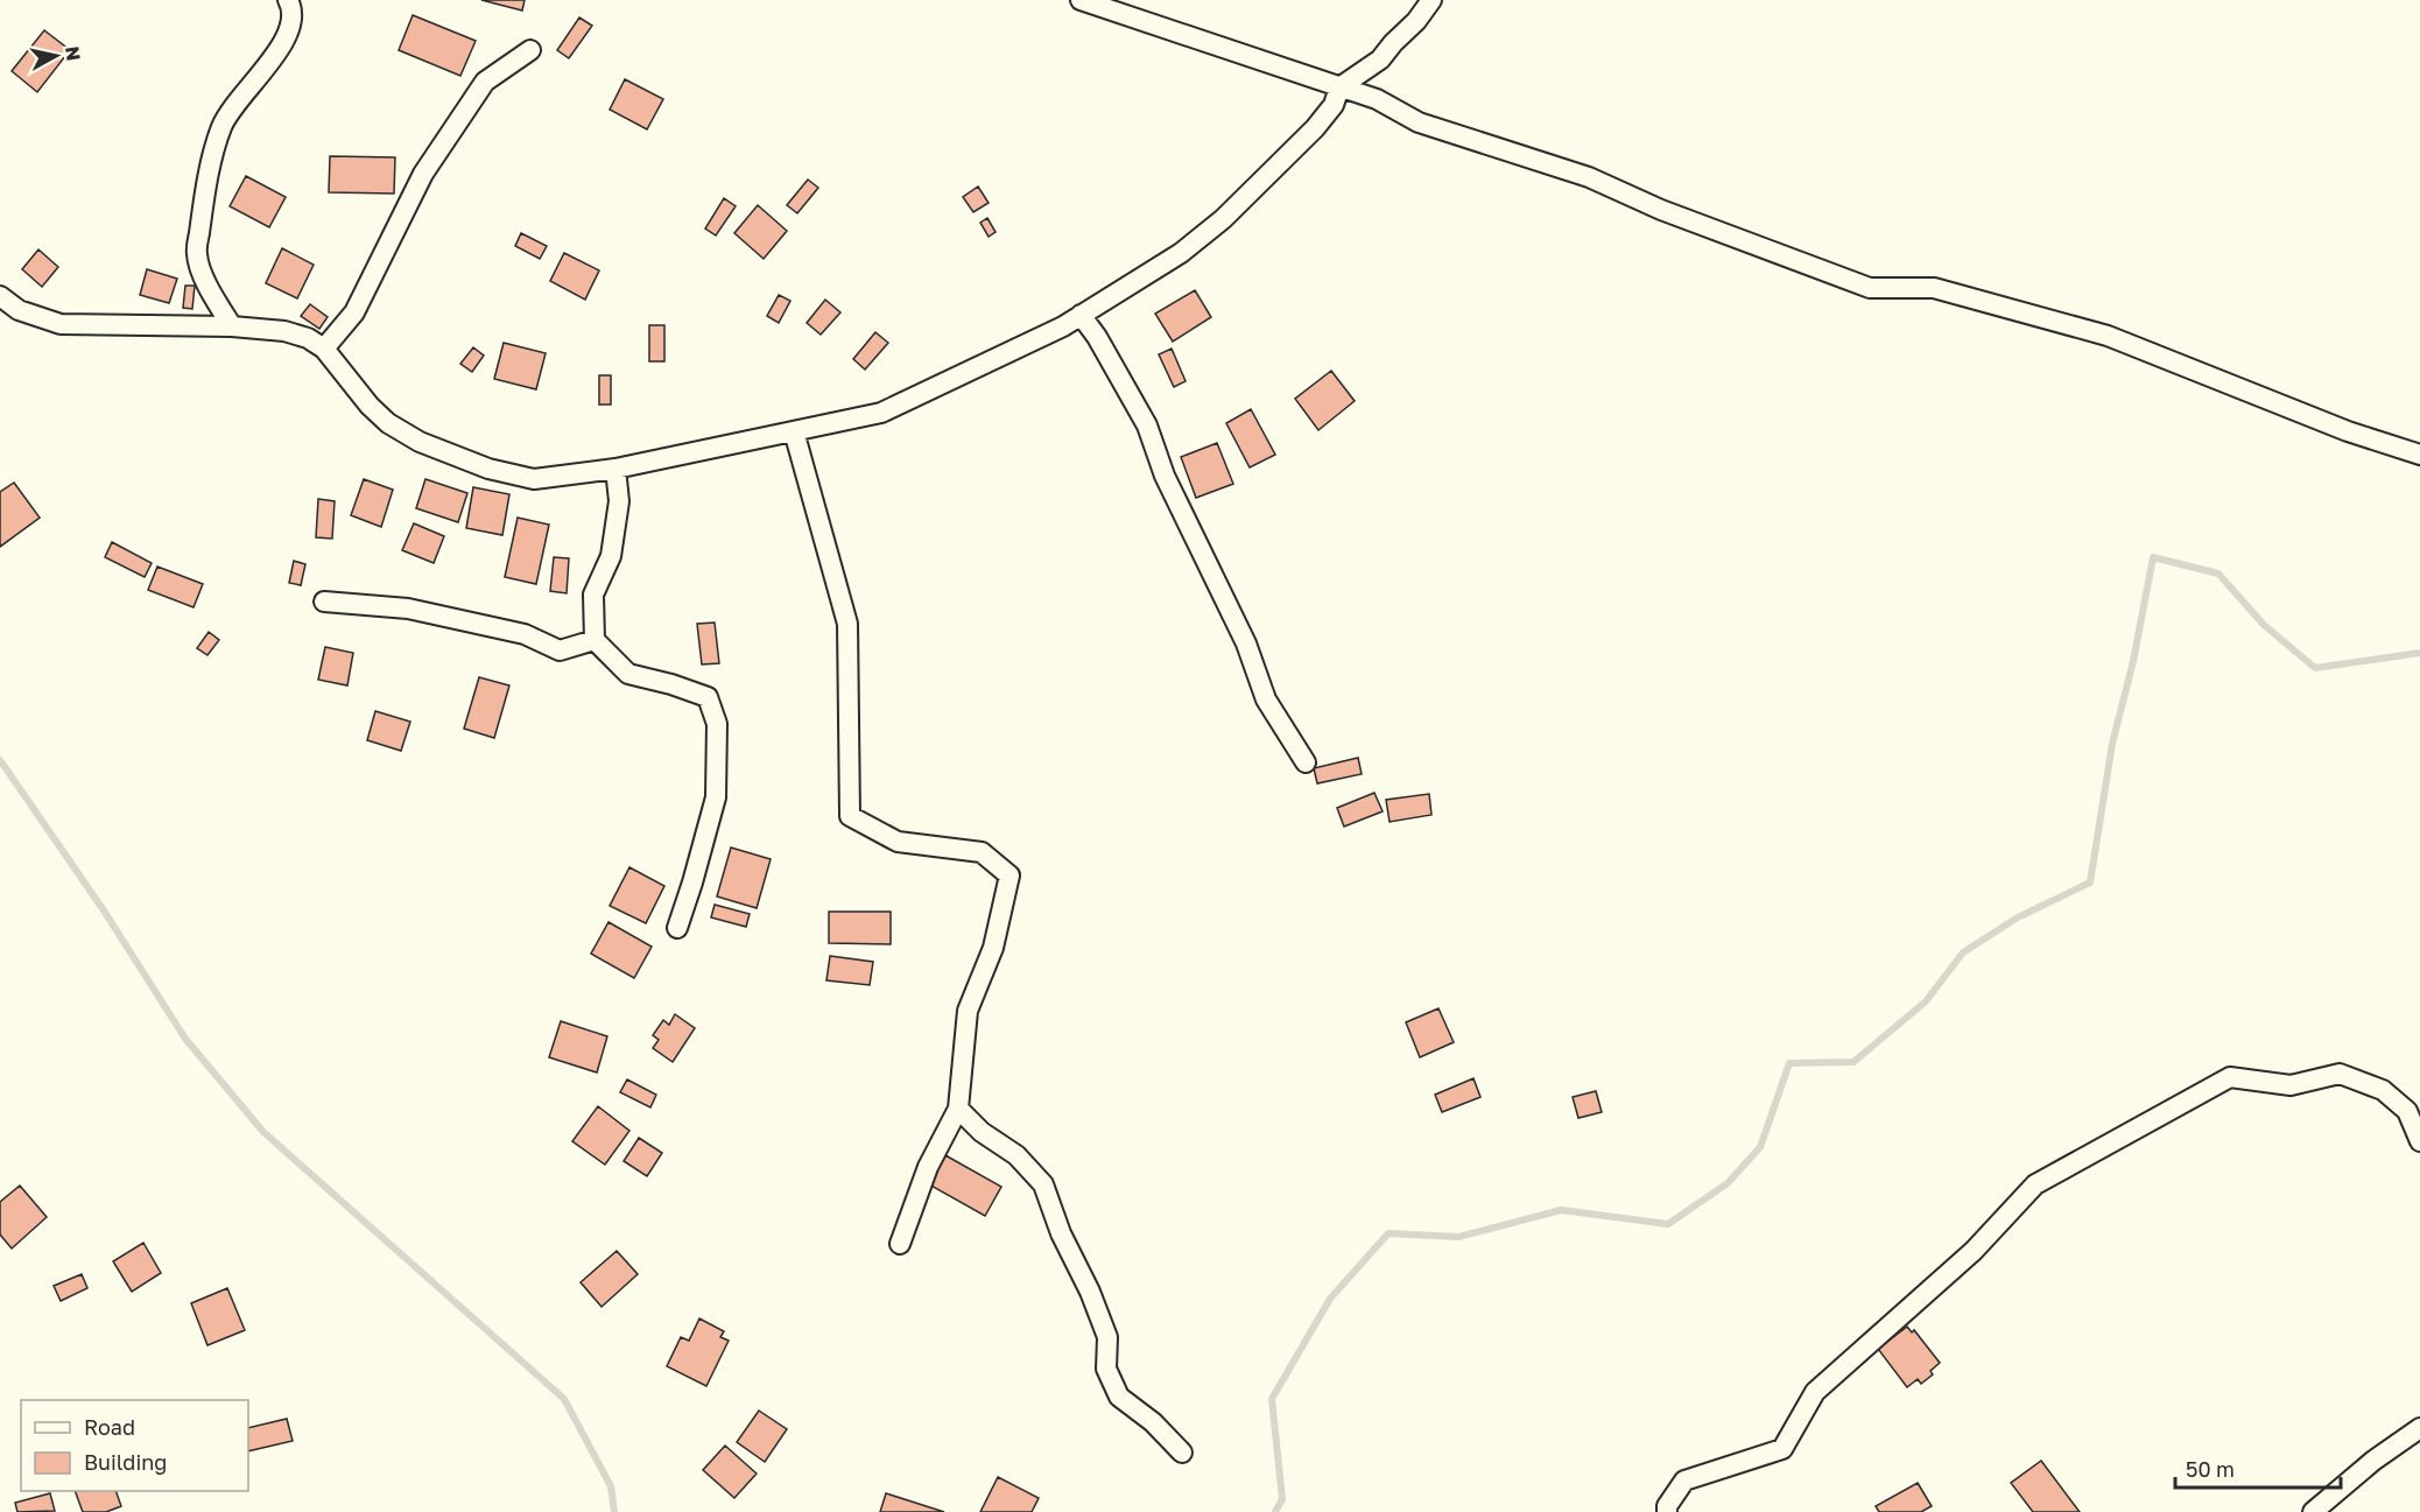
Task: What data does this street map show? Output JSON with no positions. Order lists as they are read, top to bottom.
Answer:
{
  "legend": ["Road", "Building"],
  "scale_bar": "50 m",
  "north": "right"
}
